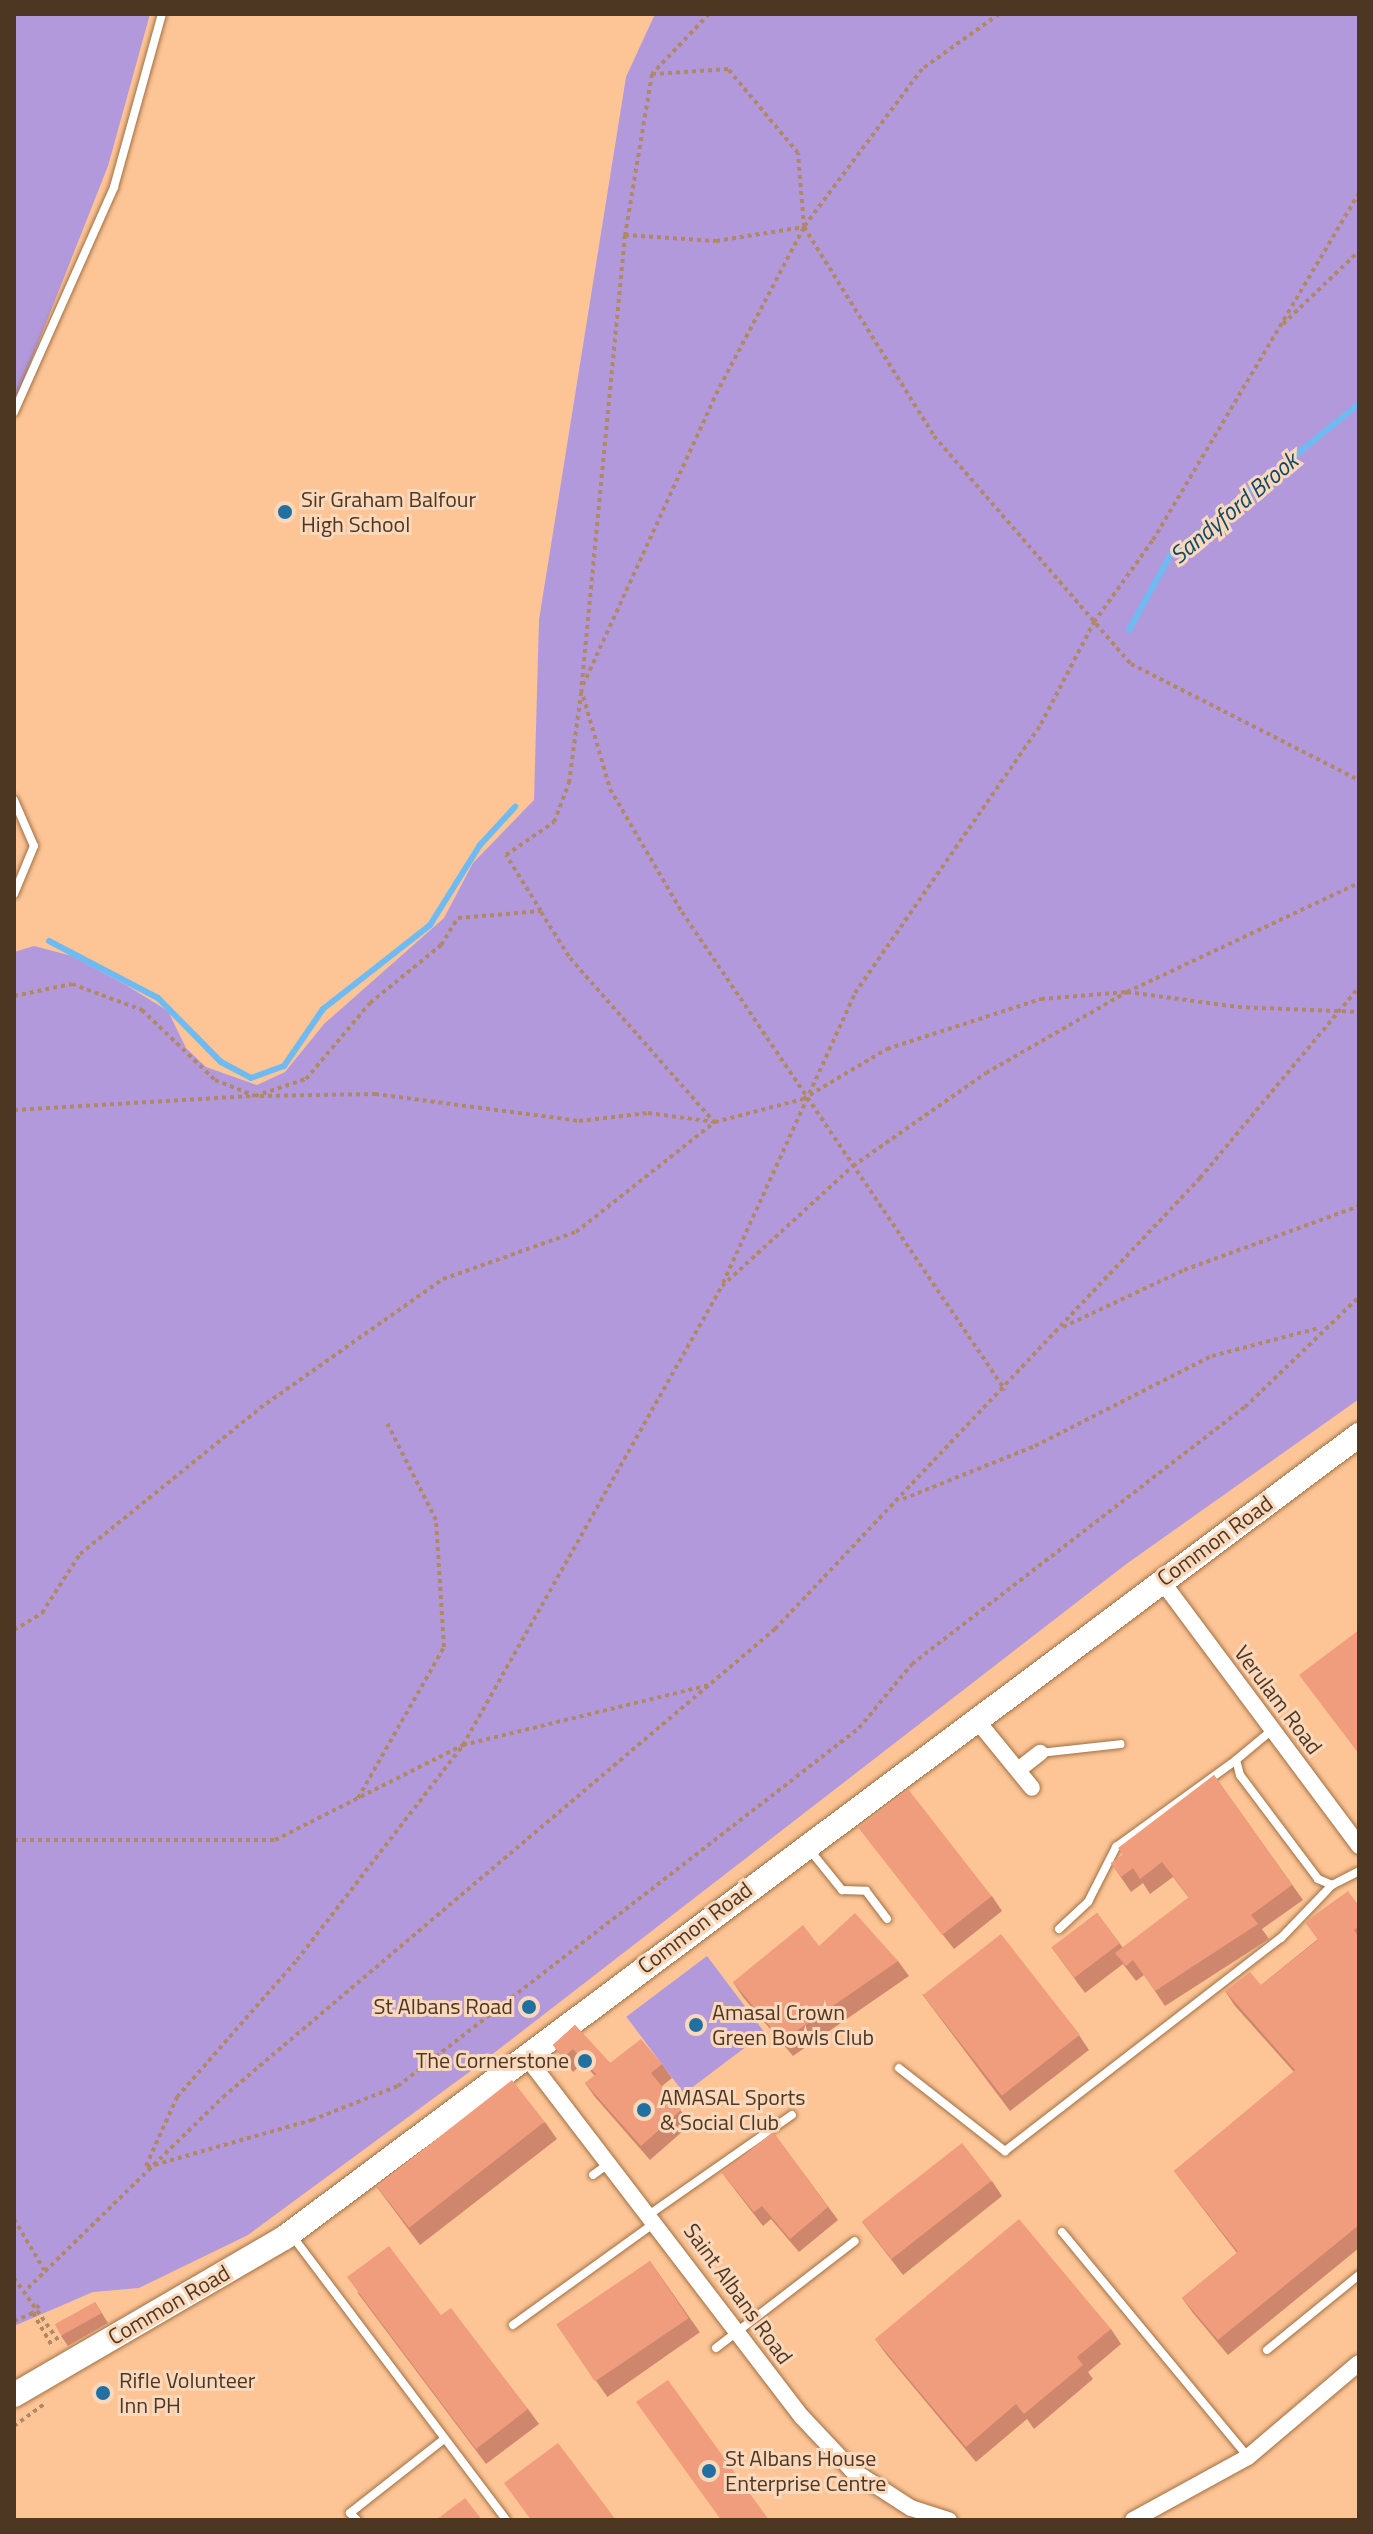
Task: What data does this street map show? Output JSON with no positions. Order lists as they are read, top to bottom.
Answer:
{
  "streets": {
    "street": ["Common Road", "Verulam Road", "Saint Albans Road"]
  },
  "crossings": [
    ["Common Road", "Verulam Road"],
    ["Common Road", "Saint Albans Road"]
  ],
  "water": ["Sandyford Brook"],
  "places": [
    "Sir Graham Balfour High School",
    "St Albans Road",
    "Amasal Crown Green Bowls Club",
    "The Cornerstone",
    "AMASAL Sports & Social Club",
    "Rifle Volunteer Inn PH",
    "St Albans House Enterprise Centre"
  ]
}
